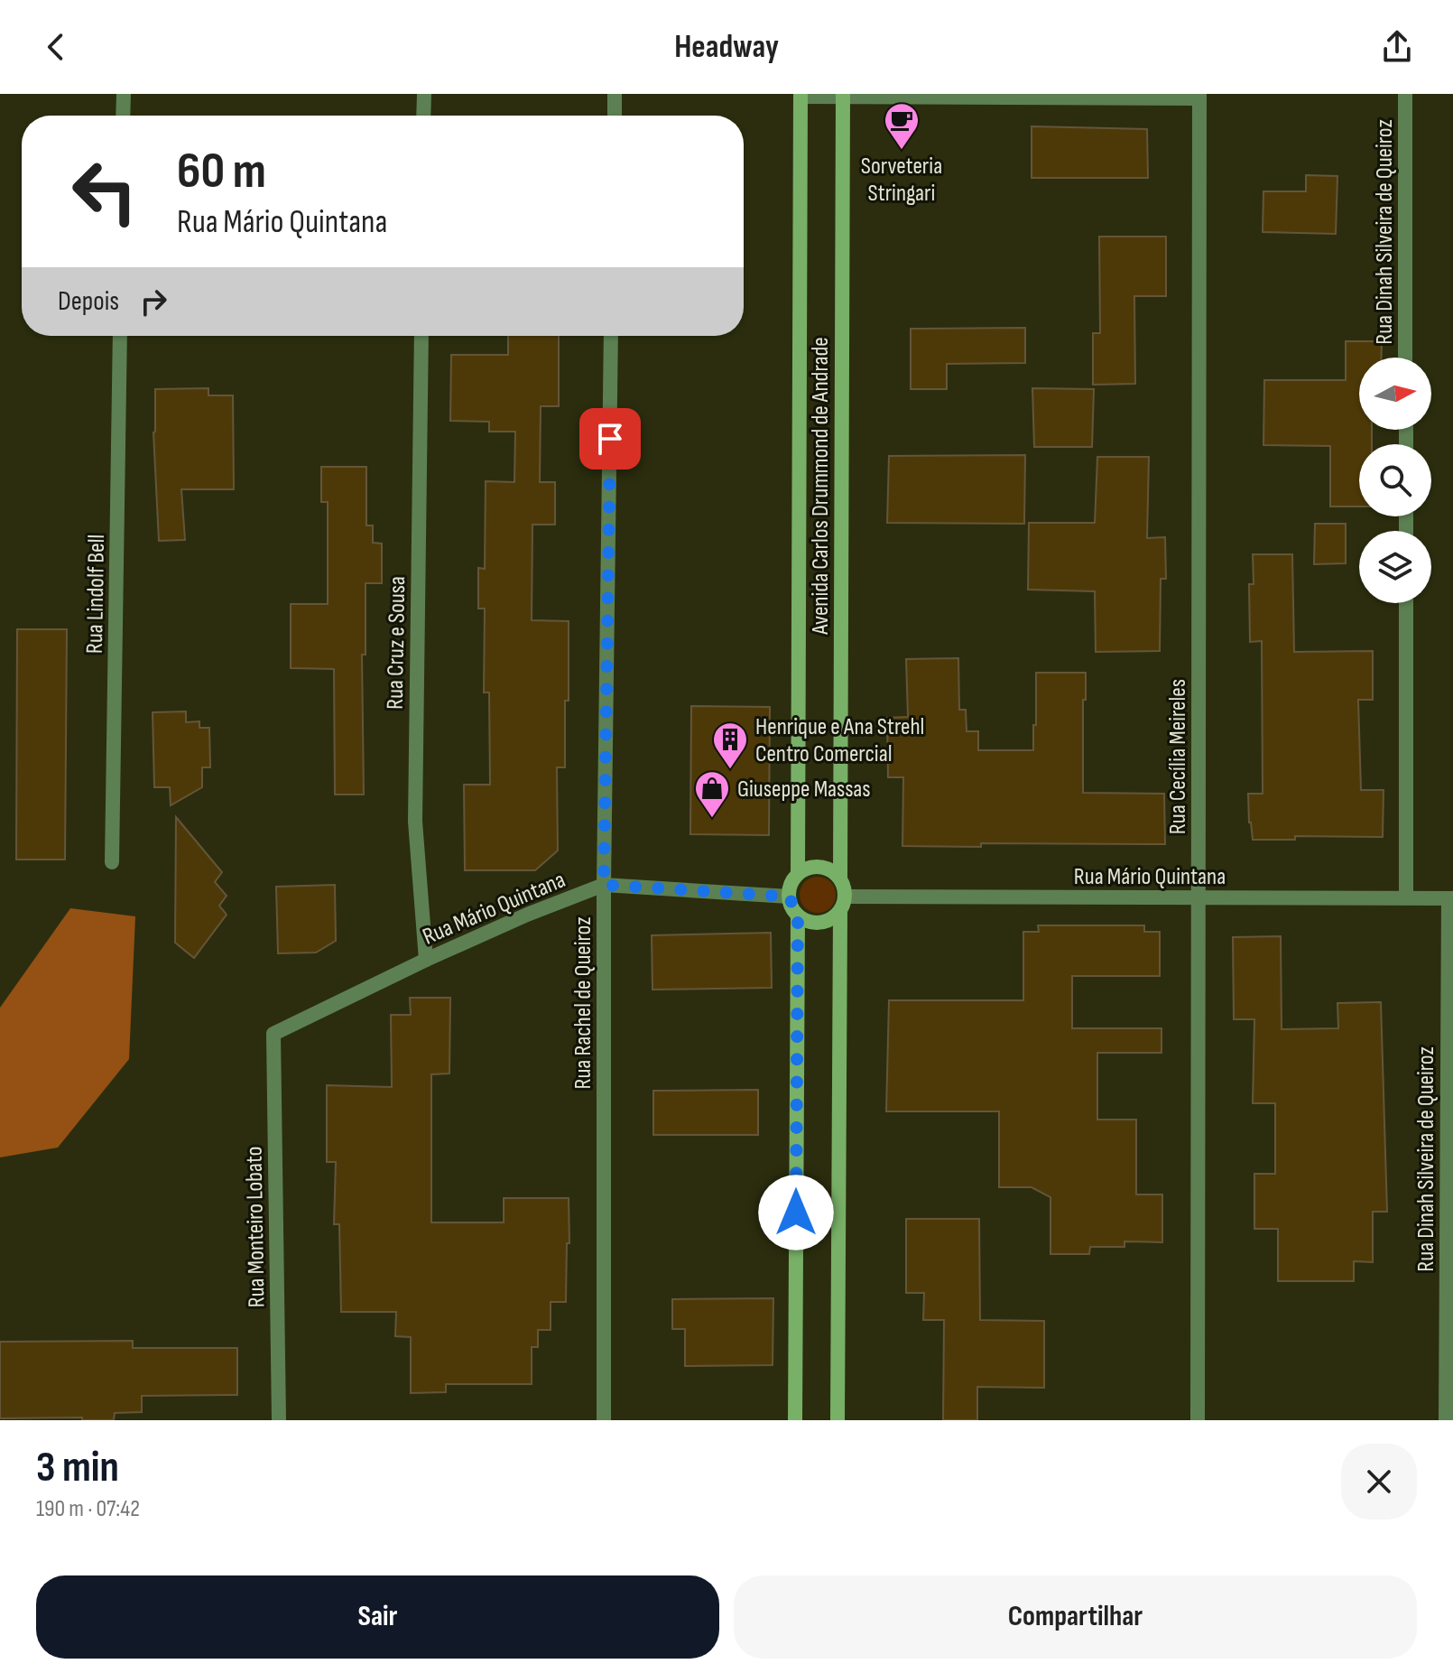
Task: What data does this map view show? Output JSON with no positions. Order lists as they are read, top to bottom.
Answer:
{
  "streets": {
    "main road": ["Avenida Carlos Drummond de Andrade"],
    "street": [
      "Rua Dinah Silveira de Queiroz",
      "Rua Lindolf Bell",
      "Rua Cruz e Sousa",
      "Rua Cecília Meireles",
      "Rua Mário Quintana",
      "Rua Rachel de Queiroz",
      "Rua Monteiro Lobato"
    ]
  },
  "crossings": [
    ["Rua Dinah Silveira de Queiroz", "Rua Mário Quintana"],
    ["Avenida Carlos Drummond de Andrade", "Rua Mário Quintana"],
    ["Rua Cruz e Sousa", "Rua Mário Quintana"],
    ["Rua Cecília Meireles", "Rua Mário Quintana"],
    ["Rua Mário Quintana", "Rua Rachel de Queiroz"],
    ["Rua Mário Quintana", "Rua Monteiro Lobato"]
  ],
  "places": {
    "cafe": ["Sorveteria Stringari"],
    "building": ["Henrique e Ana Strehl Centro Comercial"],
    "shop": ["Giuseppe Massas"]
  },
  "north": "right",
  "page": {
    "header": "Headway",
    "turn": ["60 m", "Rua Mário Quintana"],
    "then": "Depois",
    "heading": ["3 min", "190 m · 07:42"],
    "buttons": ["Sair", "Compartilhar"]
  }
}
